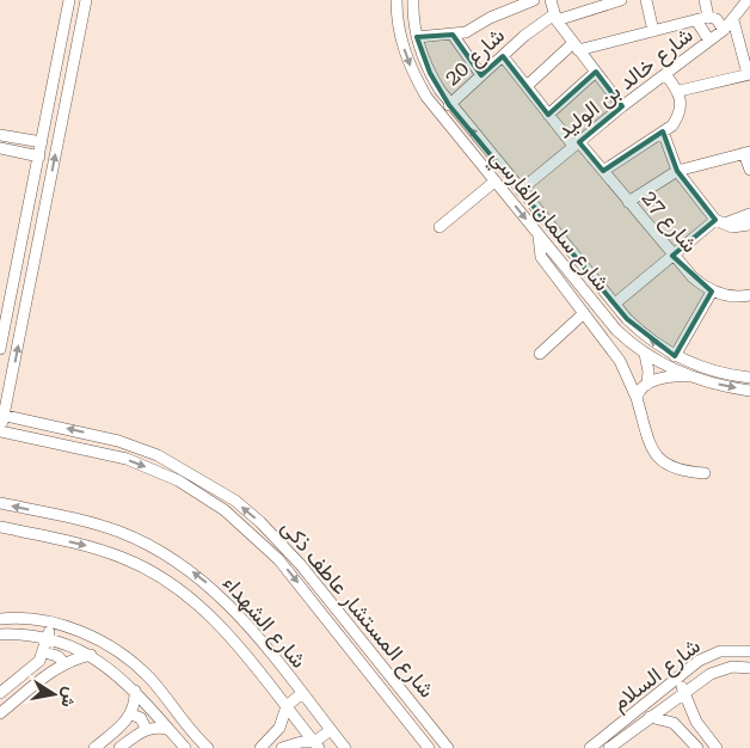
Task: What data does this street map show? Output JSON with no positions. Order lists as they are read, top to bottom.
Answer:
{
  "streets": {
    "street": [
      "شارع 20",
      "شارع خالد بن الوليد",
      "شارع سلمان الفارسي",
      "شارع 27",
      "شارع المستشار عاطف ذكى",
      "شارع الشهداء",
      "شارع السلام"
    ]
  },
  "crossings": [
    ["شارع 20", "شارع سلمان الفارسي"],
    ["شارع 20", "شارع 27"],
    ["شارع خالد بن الوليد", "شارع سلمان الفارسي"],
    ["شارع خالد بن الوليد", "شارع 27"]
  ],
  "north": "right"
}
